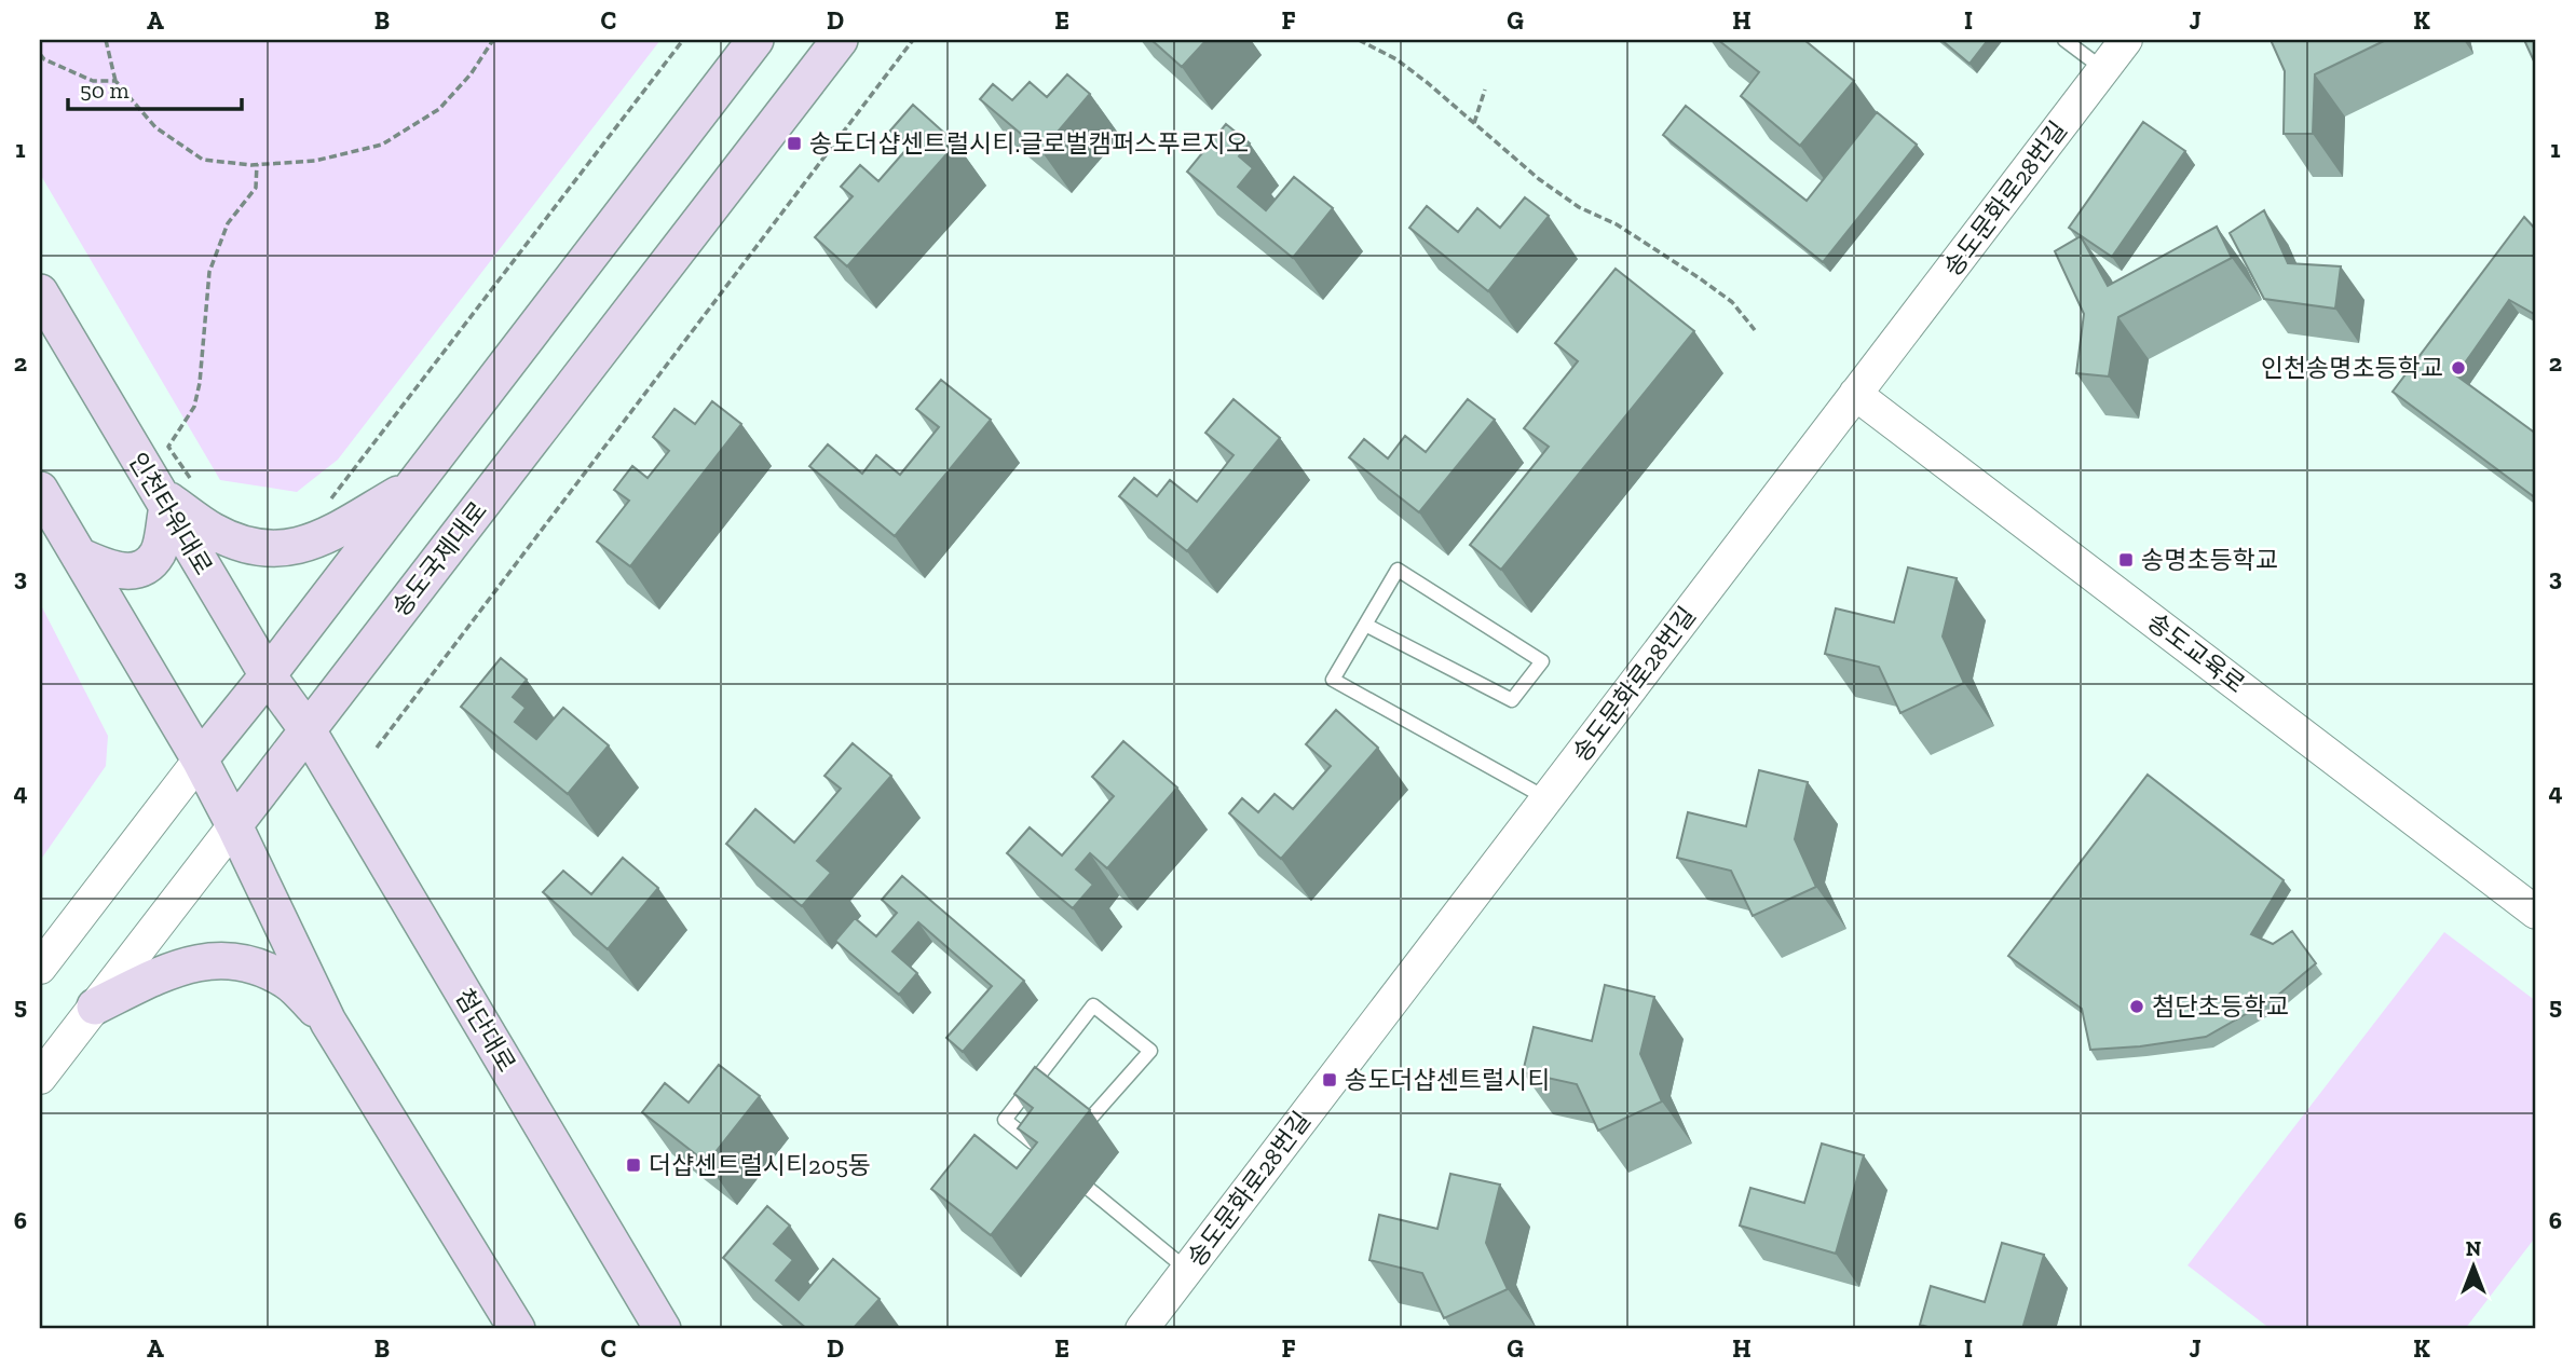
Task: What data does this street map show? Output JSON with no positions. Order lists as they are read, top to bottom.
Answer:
{
  "streets": {
    "main road": ["인천타워대로", "송도국제대로", "첨단대로"],
    "street": ["송도문화로28번길", "송도교육로"]
  },
  "crossings": [
    ["송도문화로28번길", "송도교육로"],
    ["인천타워대로", "송도국제대로"],
    ["인천타워대로", "첨단대로"],
    ["송도국제대로", "첨단대로"]
  ],
  "places": {
    "transit": [
      "송도더샵센트럴시티.글로벌캠퍼스푸르지오",
      "송명초등학교",
      "송도더샵센트럴시티",
      "더샵센트럴시티205동"
    ],
    "other": ["인천송명초등학교", "첨단초등학교"]
  },
  "scale_bar": "50 m",
  "north": "top",
  "grid": {
    "columns": [
      "A",
      "B",
      "C",
      "D",
      "E",
      "F",
      "G",
      "H",
      "I",
      "J",
      "K"
    ],
    "rows": [
      "1",
      "2",
      "3",
      "4",
      "5",
      "6"
    ]
  }
}
